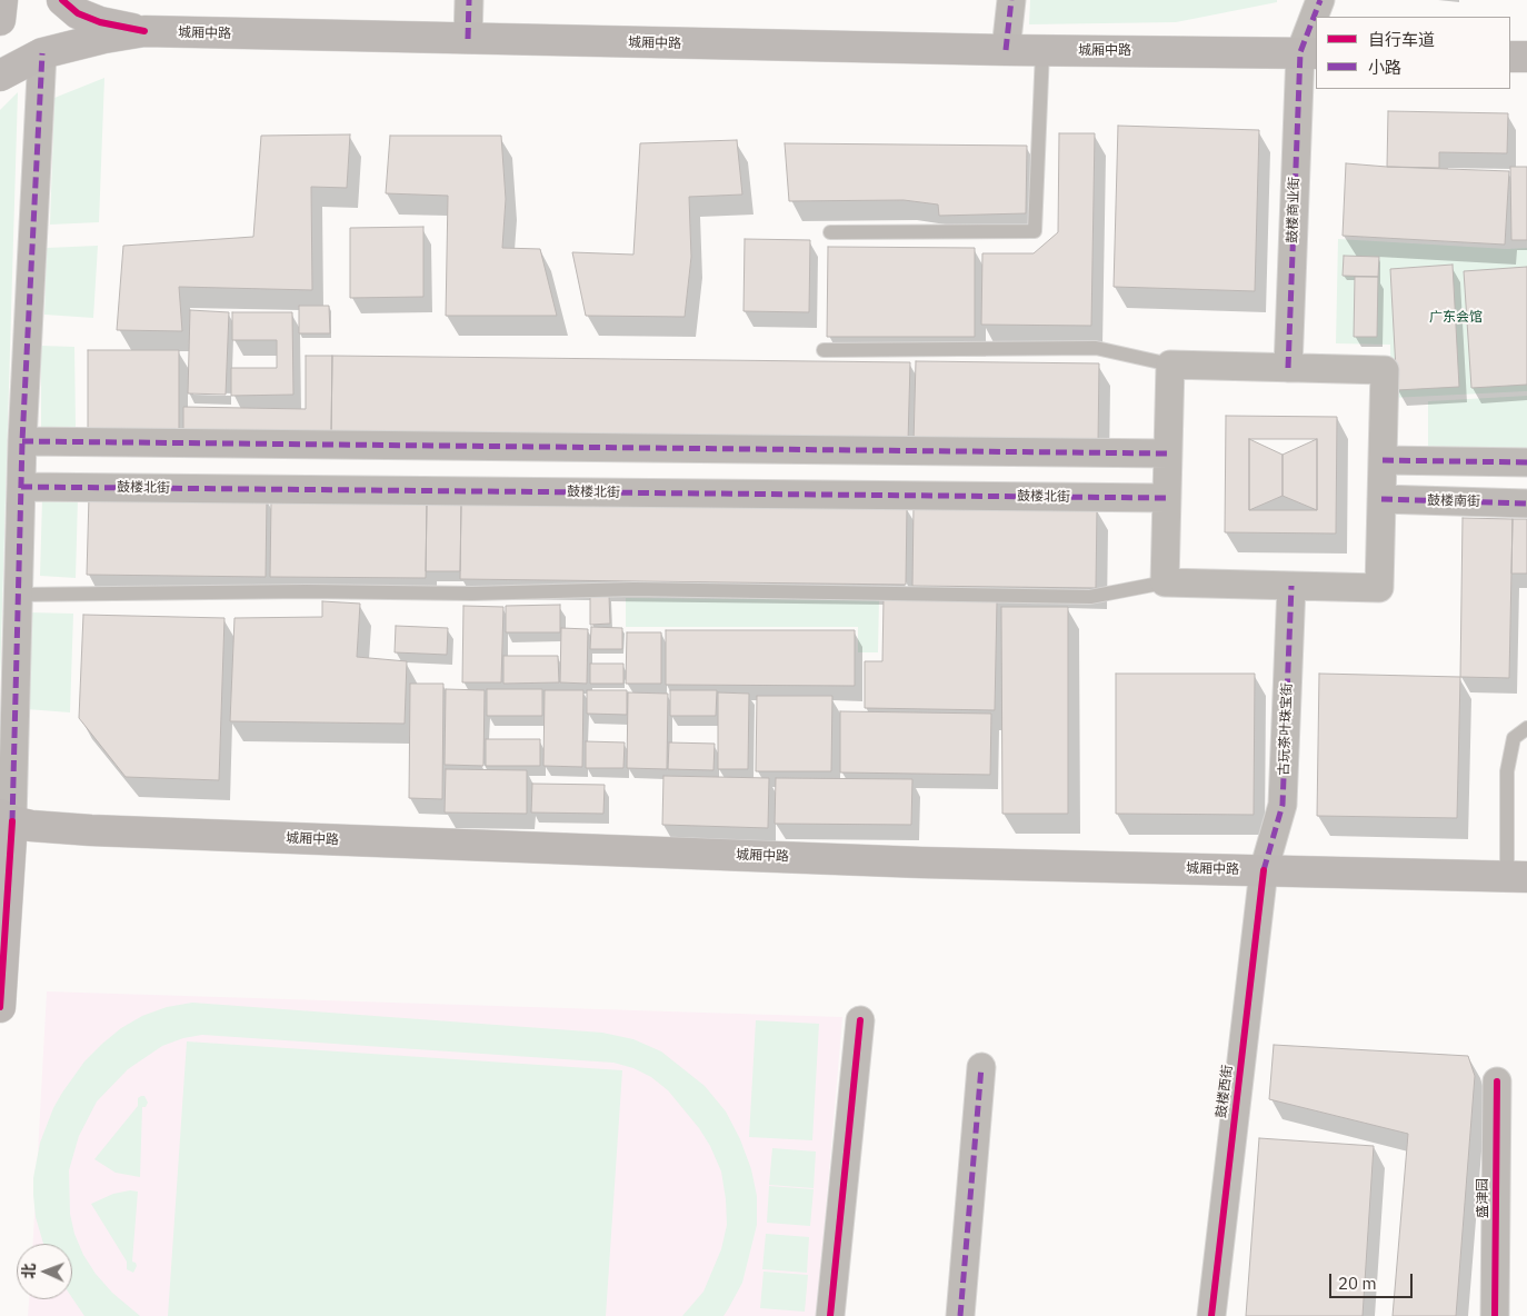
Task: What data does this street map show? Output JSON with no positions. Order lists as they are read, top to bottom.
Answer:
{
  "streets": {
    "main road": ["城厢中路"],
    "street": [
      "鼓楼商业街",
      "鼓楼北街",
      "鼓楼南街",
      "古玩茶叶珠宝街",
      "鼓楼西街",
      "盛津园"
    ]
  },
  "crossings": [
    ["城厢中路", "鼓楼商业街"],
    ["城厢中路", "古玩茶叶珠宝街"],
    ["城厢中路", "鼓楼西街"],
    ["古玩茶叶珠宝街", "鼓楼西街"]
  ],
  "parks": ["广东会馆"],
  "legend": ["自行车道", "小路"],
  "scale_bar": "20 m",
  "north": "left"
}
